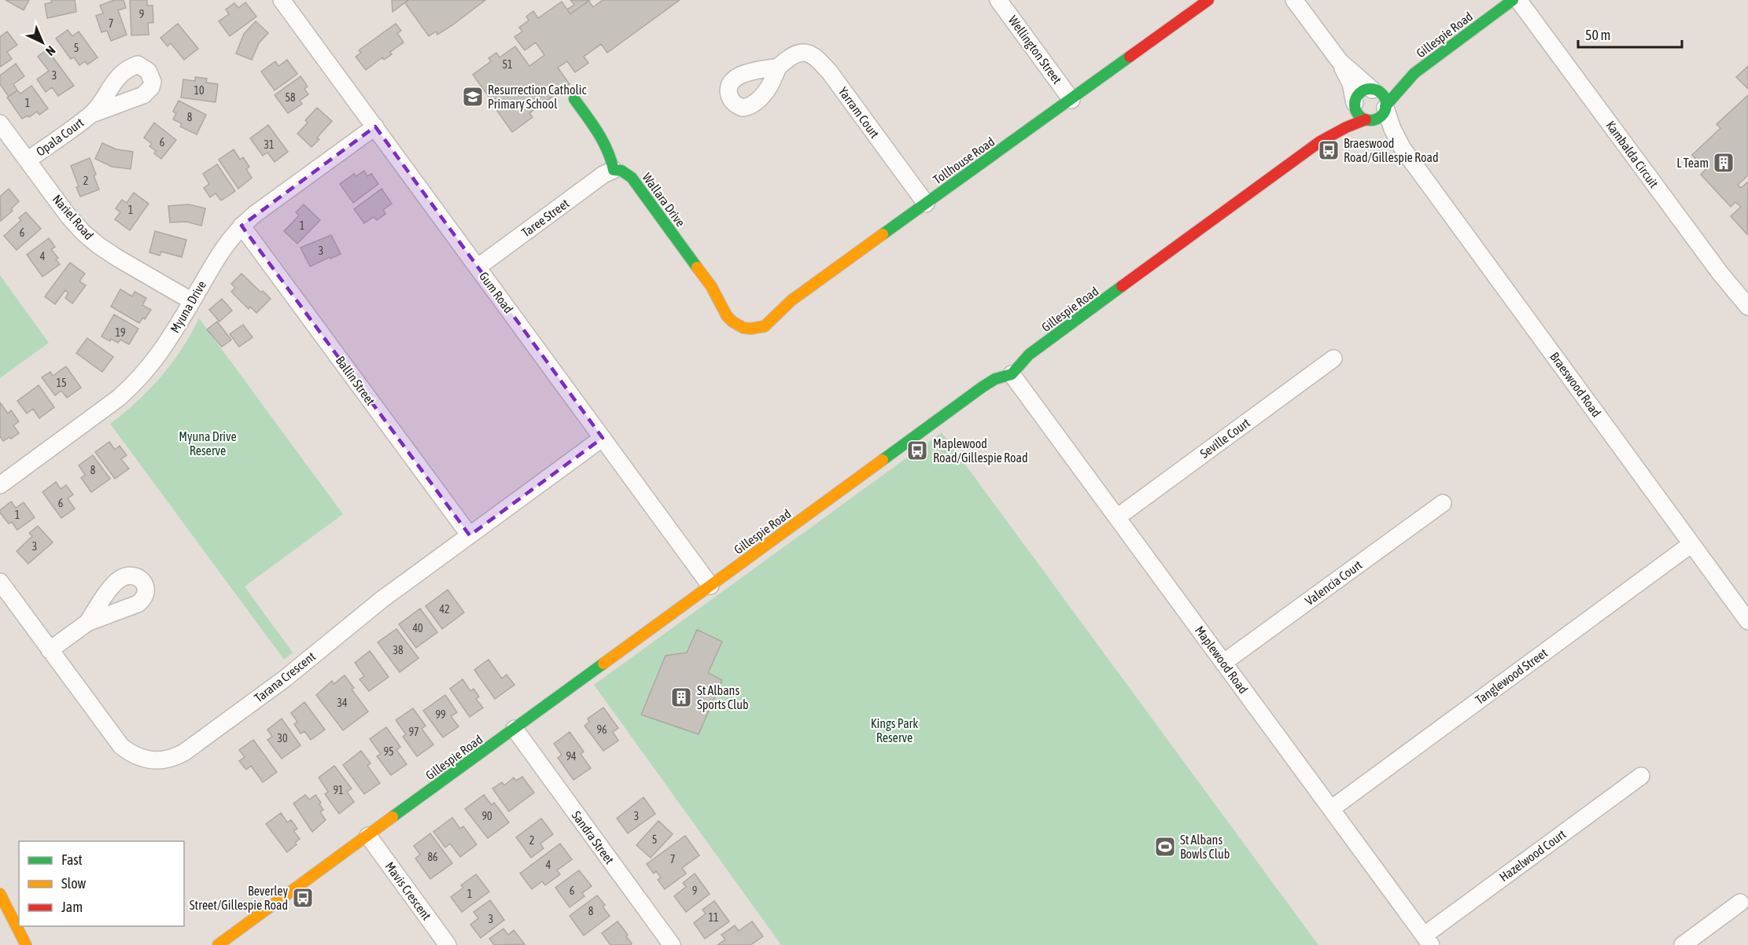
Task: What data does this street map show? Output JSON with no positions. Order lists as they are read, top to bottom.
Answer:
{
  "streets": {
    "street": [
      "Gillespie Road",
      "Wellington Street",
      "Yarram Court",
      "Opala Court",
      "Kambalda Circuit",
      "Tollhouse Road",
      "Wallara Drive",
      "Nariel Road",
      "Taree Street",
      "Gum Road",
      "Myuna Drive",
      "Ballin Street",
      "Braeswood Road",
      "Seville Court",
      "Valencia Court",
      "Maplewood Road",
      "Tanglewood Street",
      "Tarana Crescent",
      "Sandra Street",
      "Hazelwood Court",
      "Mavis Crescent"
    ]
  },
  "crossings": [
    ["Gillespie Road", "Gum Road"],
    ["Gillespie Road", "Braeswood Road"],
    ["Gillespie Road", "Maplewood Road"],
    ["Gillespie Road", "Sandra Street"],
    ["Gillespie Road", "Mavis Crescent"],
    ["Wellington Street", "Tollhouse Road"],
    ["Yarram Court", "Tollhouse Road"],
    ["Opala Court", "Nariel Road"],
    ["Tollhouse Road", "Wallara Drive"],
    ["Wallara Drive", "Taree Street"],
    ["Nariel Road", "Myuna Drive"],
    ["Taree Street", "Gum Road"],
    ["Gum Road", "Myuna Drive"],
    ["Gum Road", "Tarana Crescent"],
    ["Myuna Drive", "Ballin Street"],
    ["Ballin Street", "Tarana Crescent"],
    ["Braeswood Road", "Tanglewood Street"],
    ["Seville Court", "Maplewood Road"],
    ["Valencia Court", "Maplewood Road"],
    ["Maplewood Road", "Tanglewood Street"],
    ["Maplewood Road", "Hazelwood Court"]
  ],
  "parks": ["Myuna Drive Reserve", "Kings Park Reserve"],
  "places": {
    "school or university": ["Resurrection Catholic Primary School"],
    "bus stop": ["Braeswood Road/Gillespie Road", "Maplewood Road/Gillespie Road", "Beverley Street/Gillespie Road"],
    "building": ["L Team", "St Albans Sports Club"],
    "sports": ["St Albans Bowls Club"]
  },
  "house_numbers": [
    "9",
    "7",
    "5",
    "51",
    "3",
    "10",
    "58",
    "1",
    "8",
    "6",
    "31",
    "2",
    "1",
    "1",
    "6",
    "3",
    "4",
    "19",
    "15",
    "8",
    "6",
    "1",
    "3",
    "42",
    "40",
    "38",
    "34",
    "99",
    "96",
    "97",
    "30",
    "95",
    "94",
    "91",
    "90",
    "3",
    "5",
    "2",
    "86",
    "7",
    "4",
    "6",
    "9",
    "1",
    "8",
    "11",
    "3"
  ],
  "legend": ["Fast", "Slow", "Jam"],
  "scale_bar": "50 m",
  "north": "bottom right"
}
